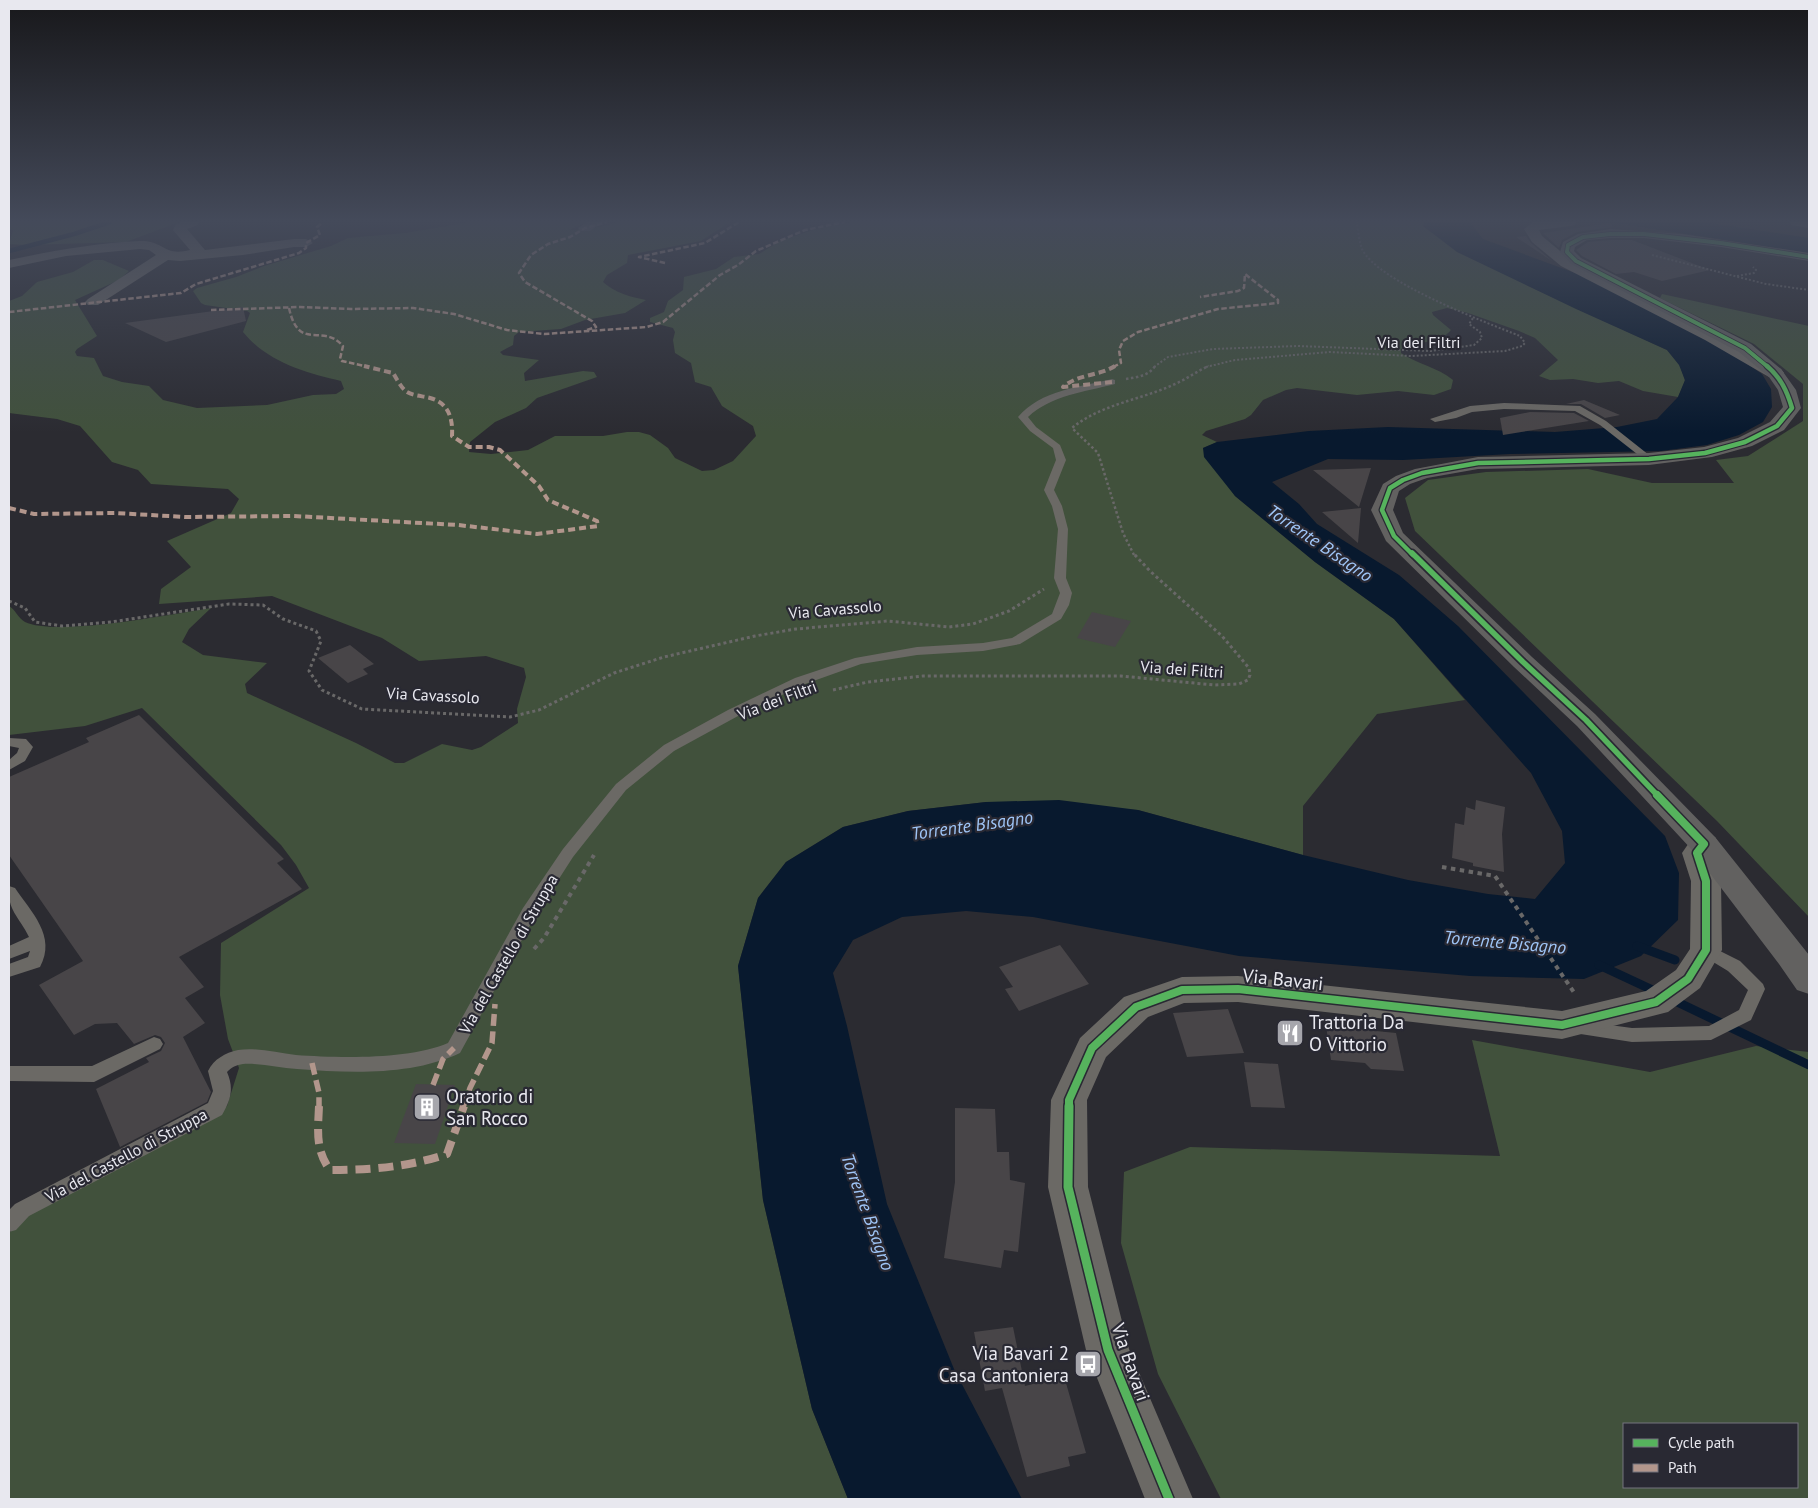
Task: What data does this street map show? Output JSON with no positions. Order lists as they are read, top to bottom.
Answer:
{
  "streets": {
    "street": ["Via Bavari"],
    "lane": ["Via del Castello di Struppa"],
    "path": ["Via dei Filtri", "Via Cavassolo"]
  },
  "crossings": [
    ["Via Cavassolo", "Via del Castello di Struppa"]
  ],
  "water": ["Torrente Bisagno"],
  "places": {
    "restaurant": ["Trattoria Da O Vittorio"],
    "building": ["Oratorio di San Rocco"],
    "bus stop": ["Via Bavari 2 Casa Cantoniera"]
  },
  "legend": ["Cycle path", "Path"]
}
